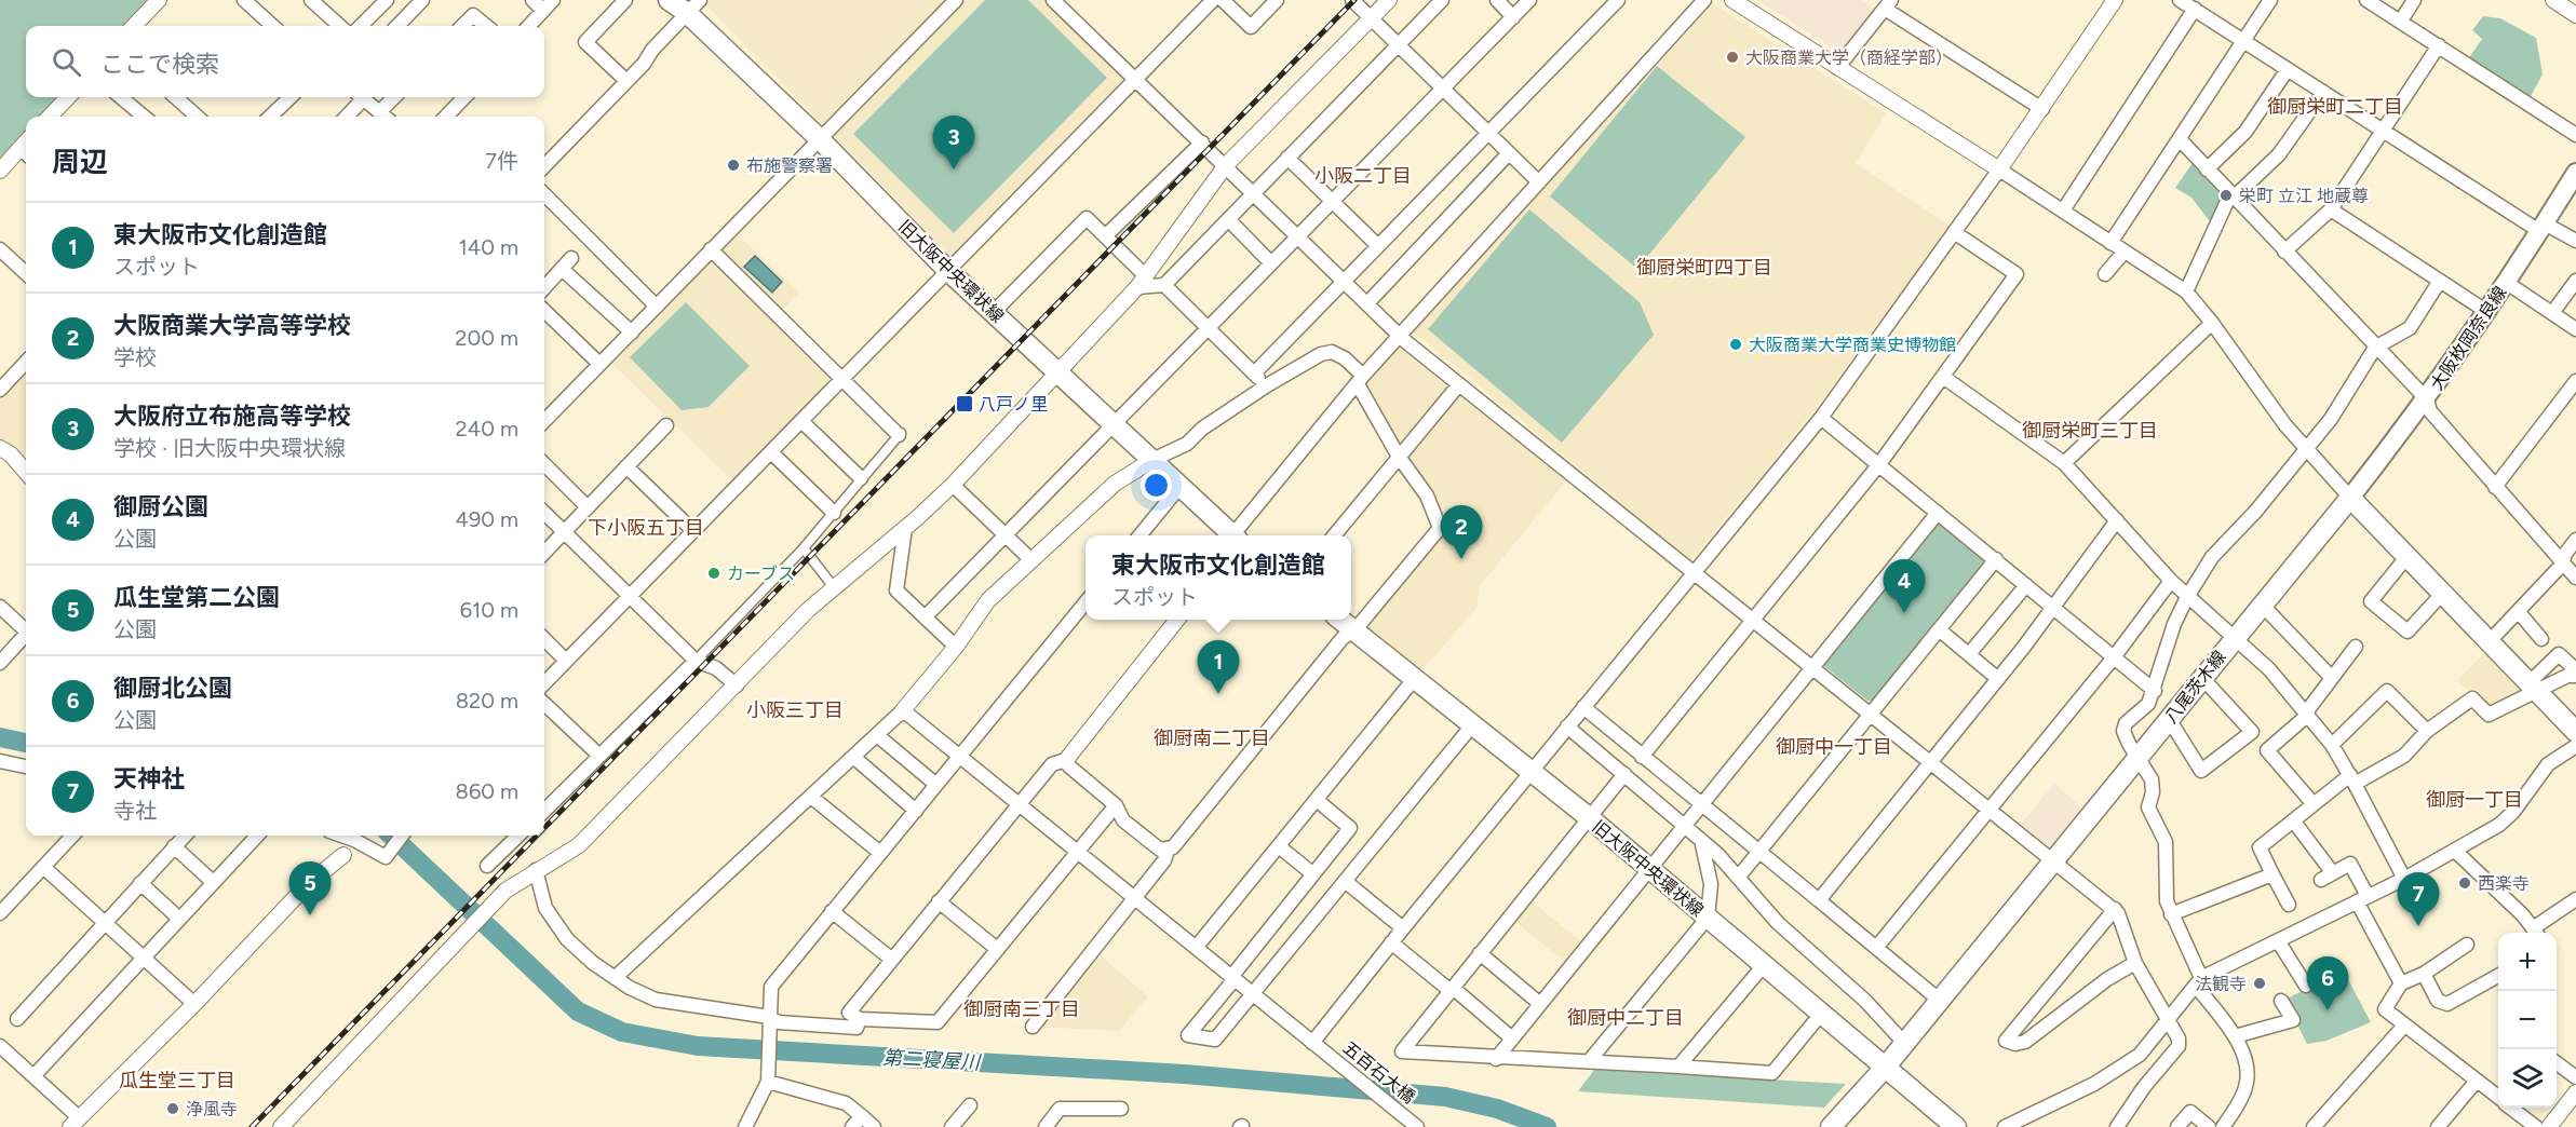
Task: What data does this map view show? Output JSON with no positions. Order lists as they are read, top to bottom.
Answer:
{
  "streets": {
    "main road": ["旧大阪中央環状線", "大阪枚岡奈良線", "八尾茨木線"],
    "street": ["五百石大橋"]
  },
  "crossings": [
    ["旧大阪中央環状線", "八尾茨木線"],
    ["大阪枚岡奈良線", "八尾茨木線"]
  ],
  "districts": [
    "御厨栄町二丁目",
    "小阪二丁目",
    "御厨栄町四丁目",
    "御厨栄町三丁目",
    "下小阪五丁目",
    "小阪三丁目",
    "御厨南二丁目",
    "御厨中一丁目",
    "御厨一丁目",
    "御厨南三丁目",
    "御厨中二丁目",
    "瓜生堂三丁目"
  ],
  "water": ["第二寝屋川"],
  "places": {
    "other": [
      "大阪商業大学（商経学部）",
      "布施警察署",
      "栄町 立江 地蔵尊",
      "大阪商業大学商業史博物館",
      "カーブス",
      "西楽寺",
      "法観寺",
      "浄風寺"
    ],
    "transit": ["八戸ノ里"]
  },
  "page": {
    "search": "ここで検索",
    "pins": [
      "3",
      "2",
      "4",
      "1",
      "5",
      "7",
      "6"
    ],
    "heading": ["周辺", "7件"],
    "list": [
      {
        "mark": "1",
        "name": "東大阪市文化創造館",
        "note": "スポット",
        "value": "140 m"
      },
      {
        "mark": "2",
        "name": "大阪商業大学高等学校",
        "note": "学校",
        "value": "200 m"
      },
      {
        "mark": "3",
        "name": "大阪府立布施高等学校",
        "note": "学校 · 旧大阪中央環状線",
        "value": "240 m"
      },
      {
        "mark": "4",
        "name": "御厨公園",
        "note": "公園",
        "value": "490 m"
      },
      {
        "mark": "5",
        "name": "瓜生堂第二公園",
        "note": "公園",
        "value": "610 m"
      },
      {
        "mark": "6",
        "name": "御厨北公園",
        "note": "公園",
        "value": "820 m"
      },
      {
        "mark": "7",
        "name": "天神社",
        "note": "寺社",
        "value": "860 m"
      }
    ],
    "popup": ["東大阪市文化創造館", "スポット"],
    "map_buttons": ["+", "−"]
  }
}
